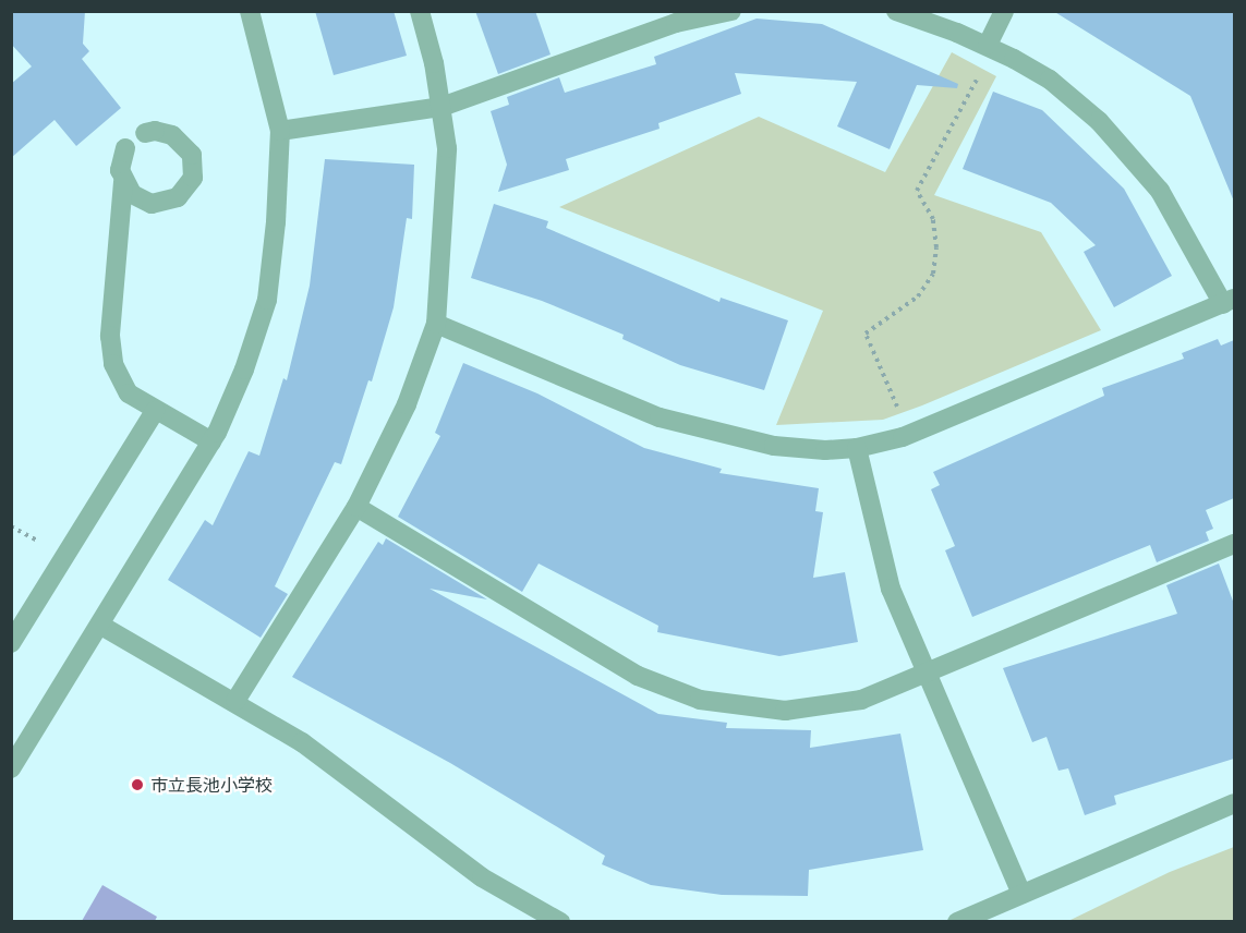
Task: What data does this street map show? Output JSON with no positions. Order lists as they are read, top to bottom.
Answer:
{
  "places": ["市立長池小学校"]
}
